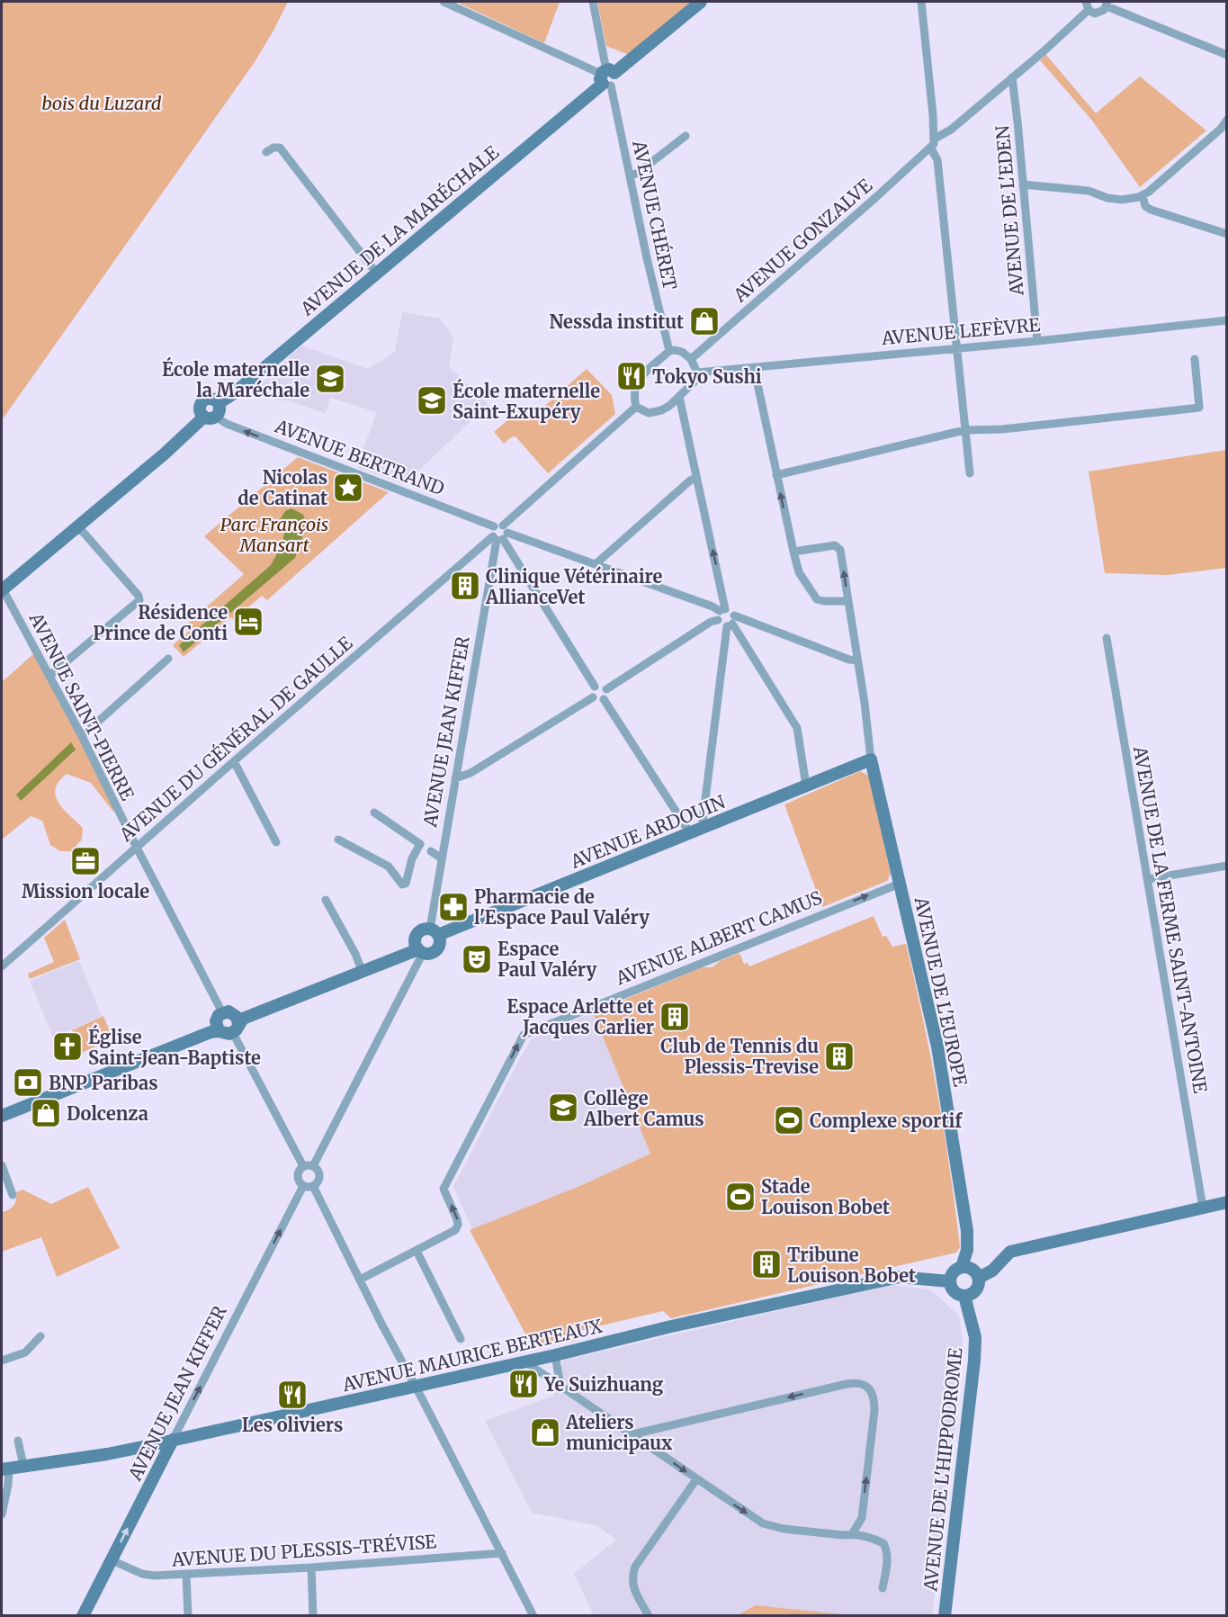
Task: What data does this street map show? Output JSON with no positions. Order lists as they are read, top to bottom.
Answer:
{
  "streets": {
    "street": [
      "AVENUE DE L'EDEN",
      "AVENUE CHÉRET",
      "AVENUE DE LA MARÉCHALE",
      "AVENUE GONZALVE",
      "AVENUE LEFÈVRE",
      "AVENUE BERTRAND",
      "AVENUE SAINT-PIERRE",
      "AVENUE JEAN KIFFER",
      "AVENUE DU GÉNÉRAL DE GAULLE",
      "AVENUE ARDOUIN",
      "AVENUE DE LA FERME SAINT-ANTOINE",
      "AVENUE ALBERT CAMUS",
      "AVENUE DE L'EUROPE",
      "AVENUE MAURICE BERTEAUX",
      "AVENUE DE L'HIPPODROME",
      "AVENUE DU PLESSIS-TRÉVISE"
    ]
  },
  "crossings": [
    ["AVENUE DE L'EDEN", "AVENUE GONZALVE"],
    ["AVENUE DE L'EDEN", "AVENUE LEFÈVRE"],
    ["AVENUE CHÉRET", "AVENUE DE LA MARÉCHALE"],
    ["AVENUE DE LA MARÉCHALE", "AVENUE BERTRAND"],
    ["AVENUE BERTRAND", "AVENUE JEAN KIFFER"],
    ["AVENUE BERTRAND", "AVENUE DU GÉNÉRAL DE GAULLE"],
    ["AVENUE SAINT-PIERRE", "AVENUE JEAN KIFFER"],
    ["AVENUE SAINT-PIERRE", "AVENUE DU GÉNÉRAL DE GAULLE"],
    ["AVENUE JEAN KIFFER", "AVENUE DU GÉNÉRAL DE GAULLE"],
    ["AVENUE JEAN KIFFER", "AVENUE ARDOUIN"],
    ["AVENUE JEAN KIFFER", "AVENUE MAURICE BERTEAUX"],
    ["AVENUE JEAN KIFFER", "AVENUE DU PLESSIS-TRÉVISE"],
    ["AVENUE ARDOUIN", "AVENUE DE L'EUROPE"],
    ["AVENUE ALBERT CAMUS", "AVENUE DE L'EUROPE"],
    ["AVENUE DE L'EUROPE", "AVENUE MAURICE BERTEAUX"],
    ["AVENUE DE L'EUROPE", "AVENUE DE L'HIPPODROME"],
    ["AVENUE MAURICE BERTEAUX", "AVENUE DE L'HIPPODROME"]
  ],
  "one_way": ["AVENUE BERTRAND", "AVENUE JEAN KIFFER", "AVENUE ALBERT CAMUS"],
  "parks": ["bois du Luzard", "Parc François Mansart"],
  "places": {
    "shop": ["Nessda institut", "Dolcenza", "Ateliers municipaux"],
    "restaurant": ["Tokyo Sushi", "Ye Suizhuang", "Les oliviers"],
    "school or university": ["École maternelle la Maréchale", "École maternelle Saint-Exupéry", "Collège Albert Camus"],
    "place": ["Nicolas de Catinat"],
    "building": [
      "Clinique Vétérinaire AllianceVet",
      "Espace Arlette et Jacques Carlier",
      "Club de Tennis du Plessis-Trevise",
      "Tribune Louison Bobet"
    ],
    "hotel": ["Résidence Prince de Conti"],
    "office": ["Mission locale"],
    "pharmacy": ["Pharmacie de l'Espace Paul Valéry"],
    "theatre": ["Espace Paul Valéry"],
    "church": ["Église Saint-Jean-Baptiste"],
    "bank": ["BNP Paribas"],
    "sports": ["Complexe sportif", "Stade Louison Bobet"]
  }
}
